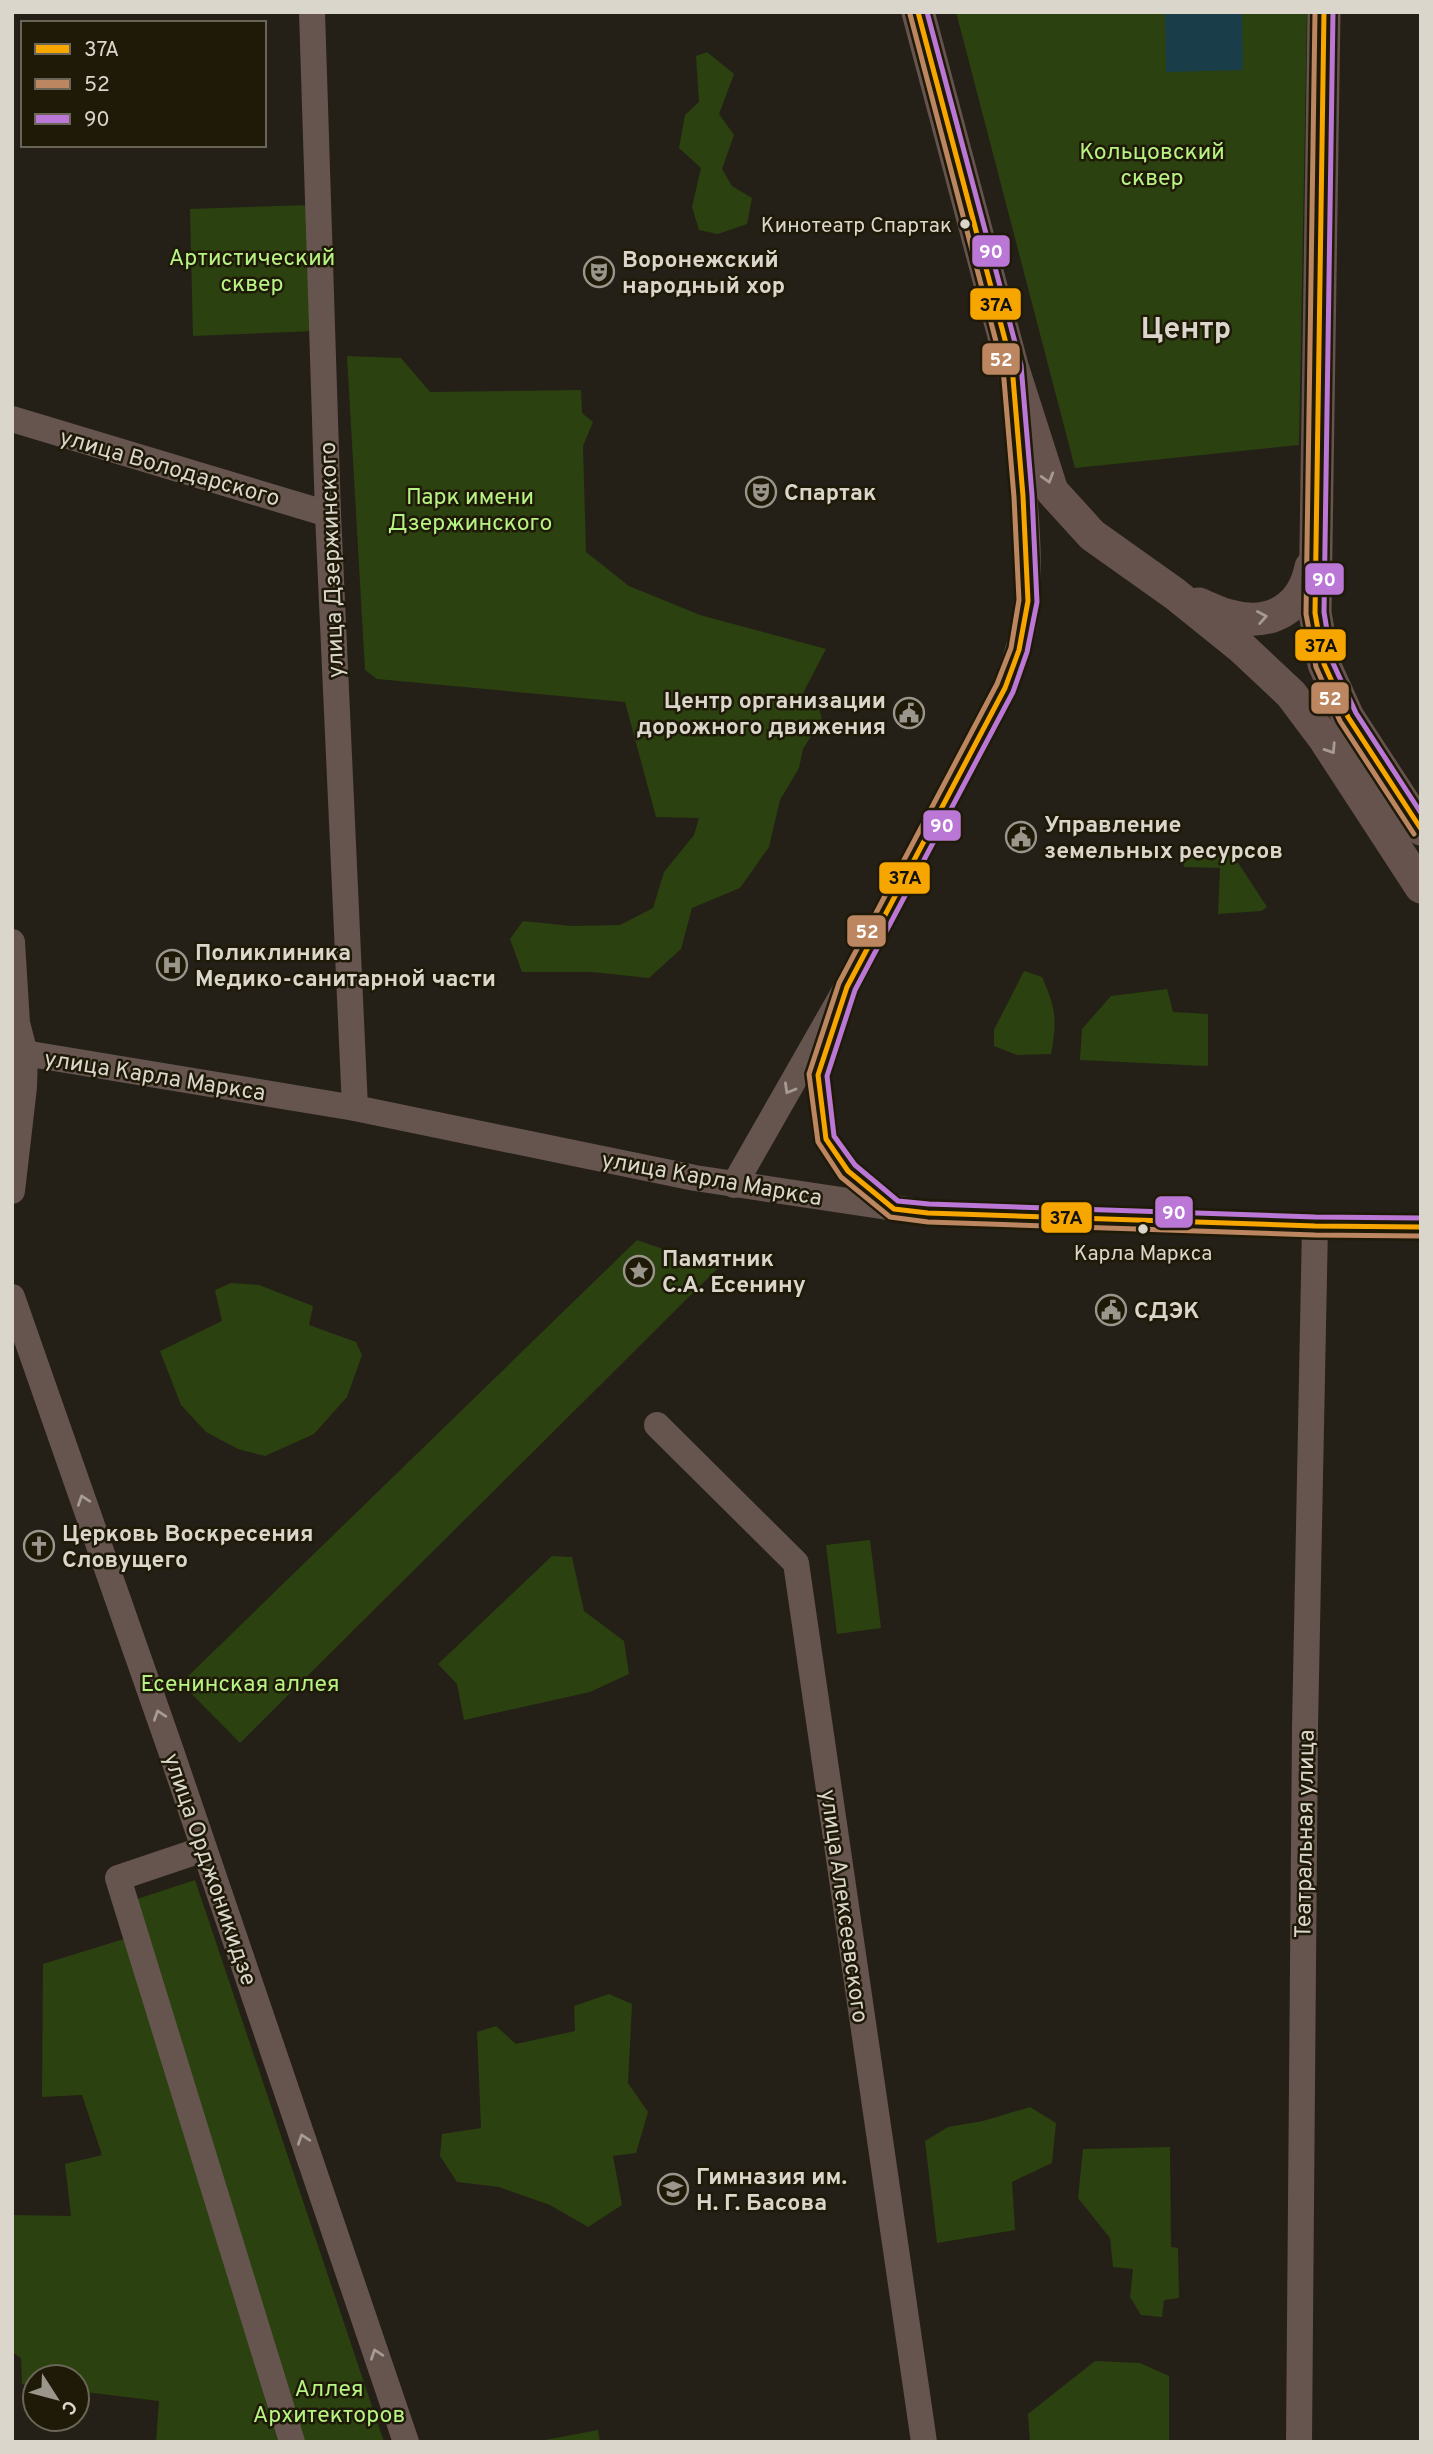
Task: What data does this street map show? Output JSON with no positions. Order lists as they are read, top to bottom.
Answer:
{
  "streets": {
    "street": [
      "улица Володарского",
      "улица Дзержинского",
      "улица Карла Маркса",
      "Театральная улица",
      "улица Орджоникидзе",
      "улица Алексеевского"
    ]
  },
  "crossings": [
    ["улица Володарского", "улица Дзержинского"],
    ["улица Дзержинского", "улица Карла Маркса"],
    ["улица Карла Маркса", "Театральная улица"]
  ],
  "one_way": ["улица Орджоникидзе"],
  "districts": ["Центр"],
  "parks": [
    "Кольцовский сквер",
    "Артистический сквер",
    "Парк имени Дзержинского",
    "Есенинская аллея",
    "Аллея Архитекторов"
  ],
  "places": {
    "other": ["Кинотеатр Спартак", "Карла Маркса"],
    "theatre": ["Воронежский народный хор", "Спартак"],
    "public building": ["Центр организации дорожного движения", "Управление земельных ресурсов", "СДЭК"],
    "hospital": ["Поликлиника Медико-санитарной части"],
    "place": ["Памятник С.А. Есенину"],
    "church": ["Церковь Воскресения Словущего"],
    "school or university": ["Гимназия им. Н. Г. Басова"]
  },
  "lines": ["transit line 37А", "transit line 52", "transit line 90"],
  "legend": ["37А", "52", "90"],
  "north": "bottom right"
}
